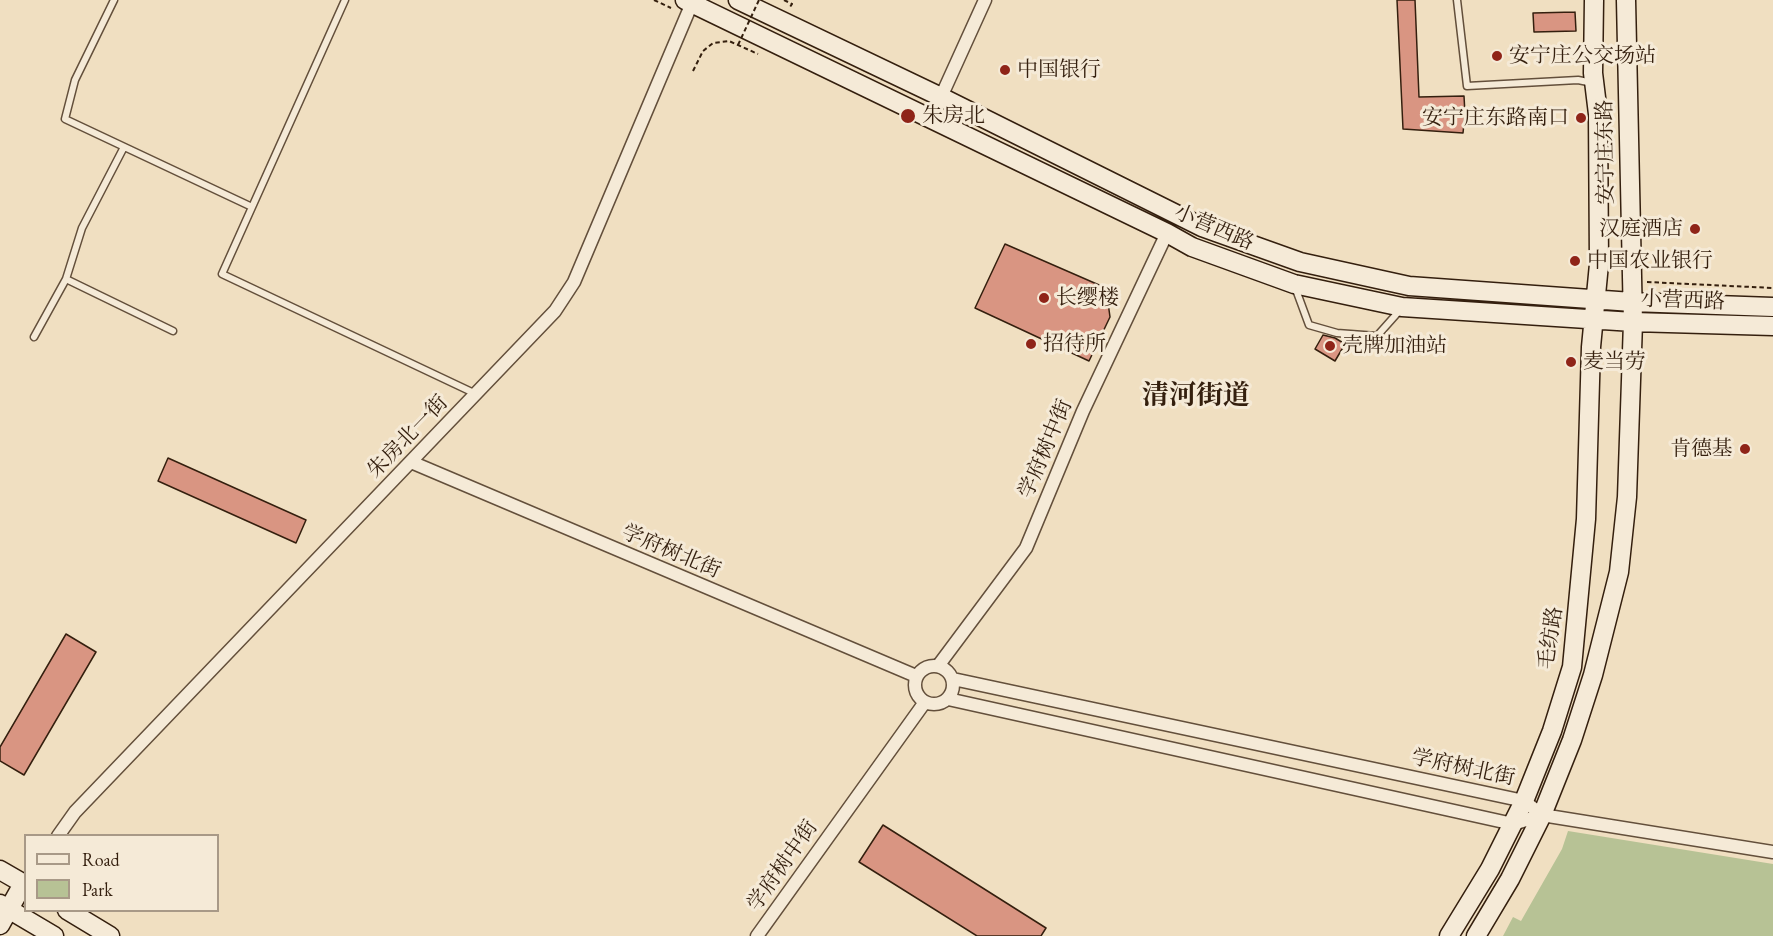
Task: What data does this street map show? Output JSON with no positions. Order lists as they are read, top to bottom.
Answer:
{
  "streets": {
    "main road": ["安宁庄东路", "小营西路", "毛纺路"],
    "street": ["朱房北一街", "学府树中街", "学府树北街"]
  },
  "crossings": [
    ["安宁庄东路", "小营西路"],
    ["安宁庄东路", "毛纺路"],
    ["小营西路", "朱房北一街"],
    ["小营西路", "学府树中街"],
    ["小营西路", "毛纺路"],
    ["朱房北一街", "学府树北街"],
    ["学府树中街", "学府树北街"],
    ["学府树北街", "毛纺路"]
  ],
  "districts": ["清河街道"],
  "places": [
    "安宁庄公交场站",
    "中国银行",
    "朱房北",
    "安宁庄东路南口",
    "汉庭酒店",
    "中国农业银行",
    "长缨楼",
    "招待所",
    "壳牌加油站",
    "麦当劳",
    "肯德基"
  ],
  "legend": ["Road", "Park"]
}
